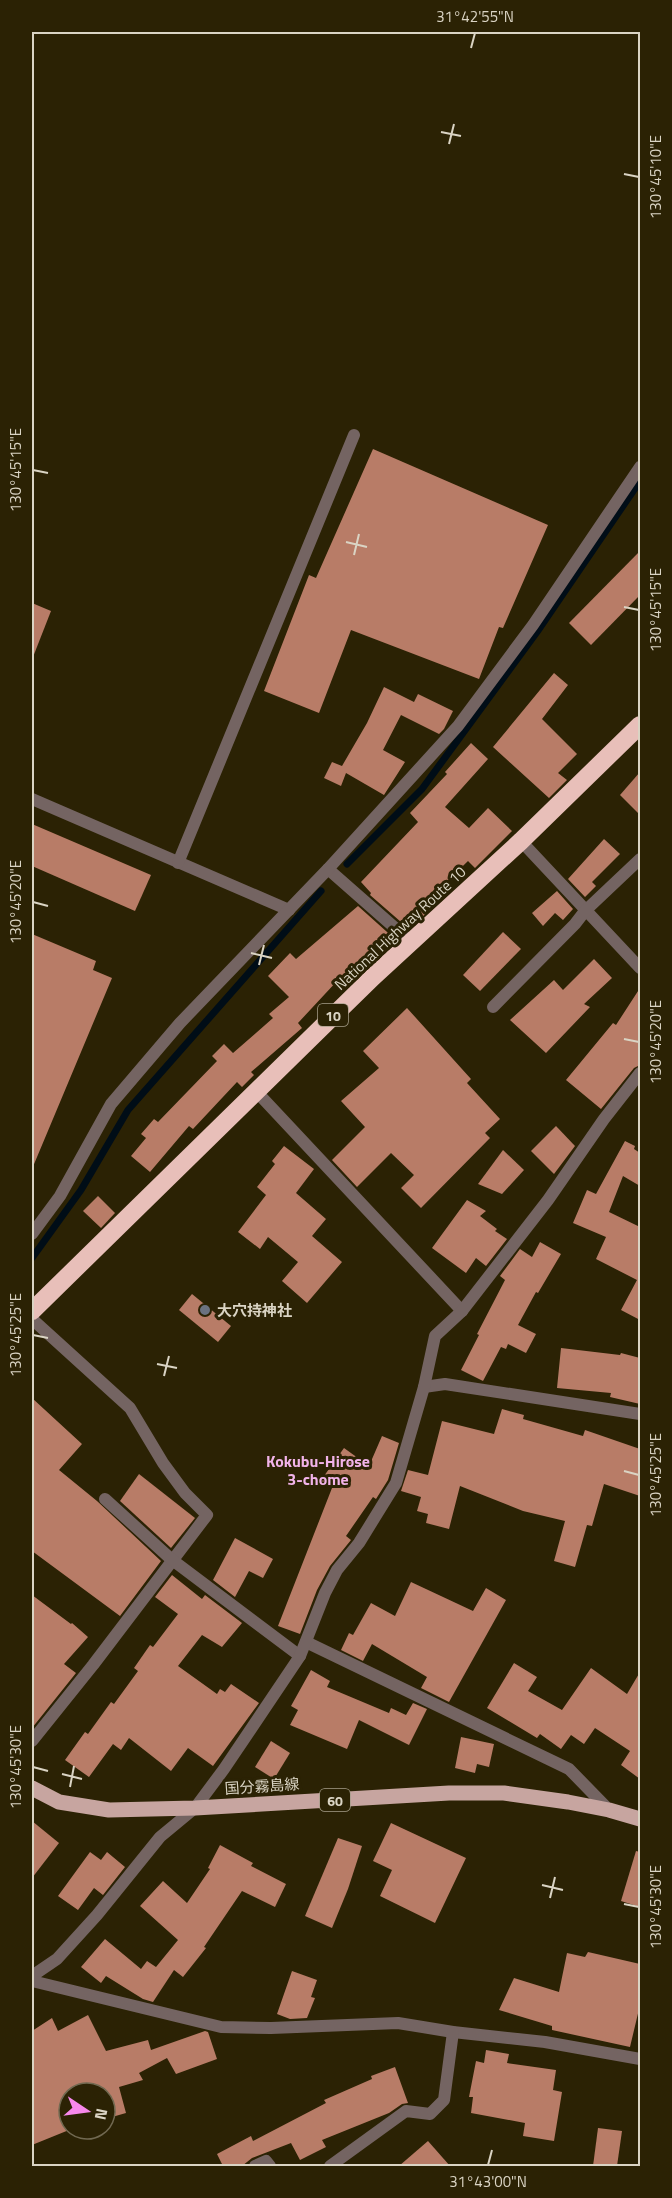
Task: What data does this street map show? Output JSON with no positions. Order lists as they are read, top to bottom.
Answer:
{
  "streets": {
    "highway": ["National Highway Route 10", "10"],
    "main road": ["国分霧島線", "60"]
  },
  "districts": ["Kokubu-Hirose 3-chome"],
  "places": ["大穴持神社"],
  "north": "right",
  "coordinates": [
    "31°42'55\"N",
    "130°45'10\"E",
    "130°45'15\"E",
    "130°45'20\"E",
    "130°45'25\"E",
    "130°45'30\"E",
    "31°43'00\"N"
  ]
}
